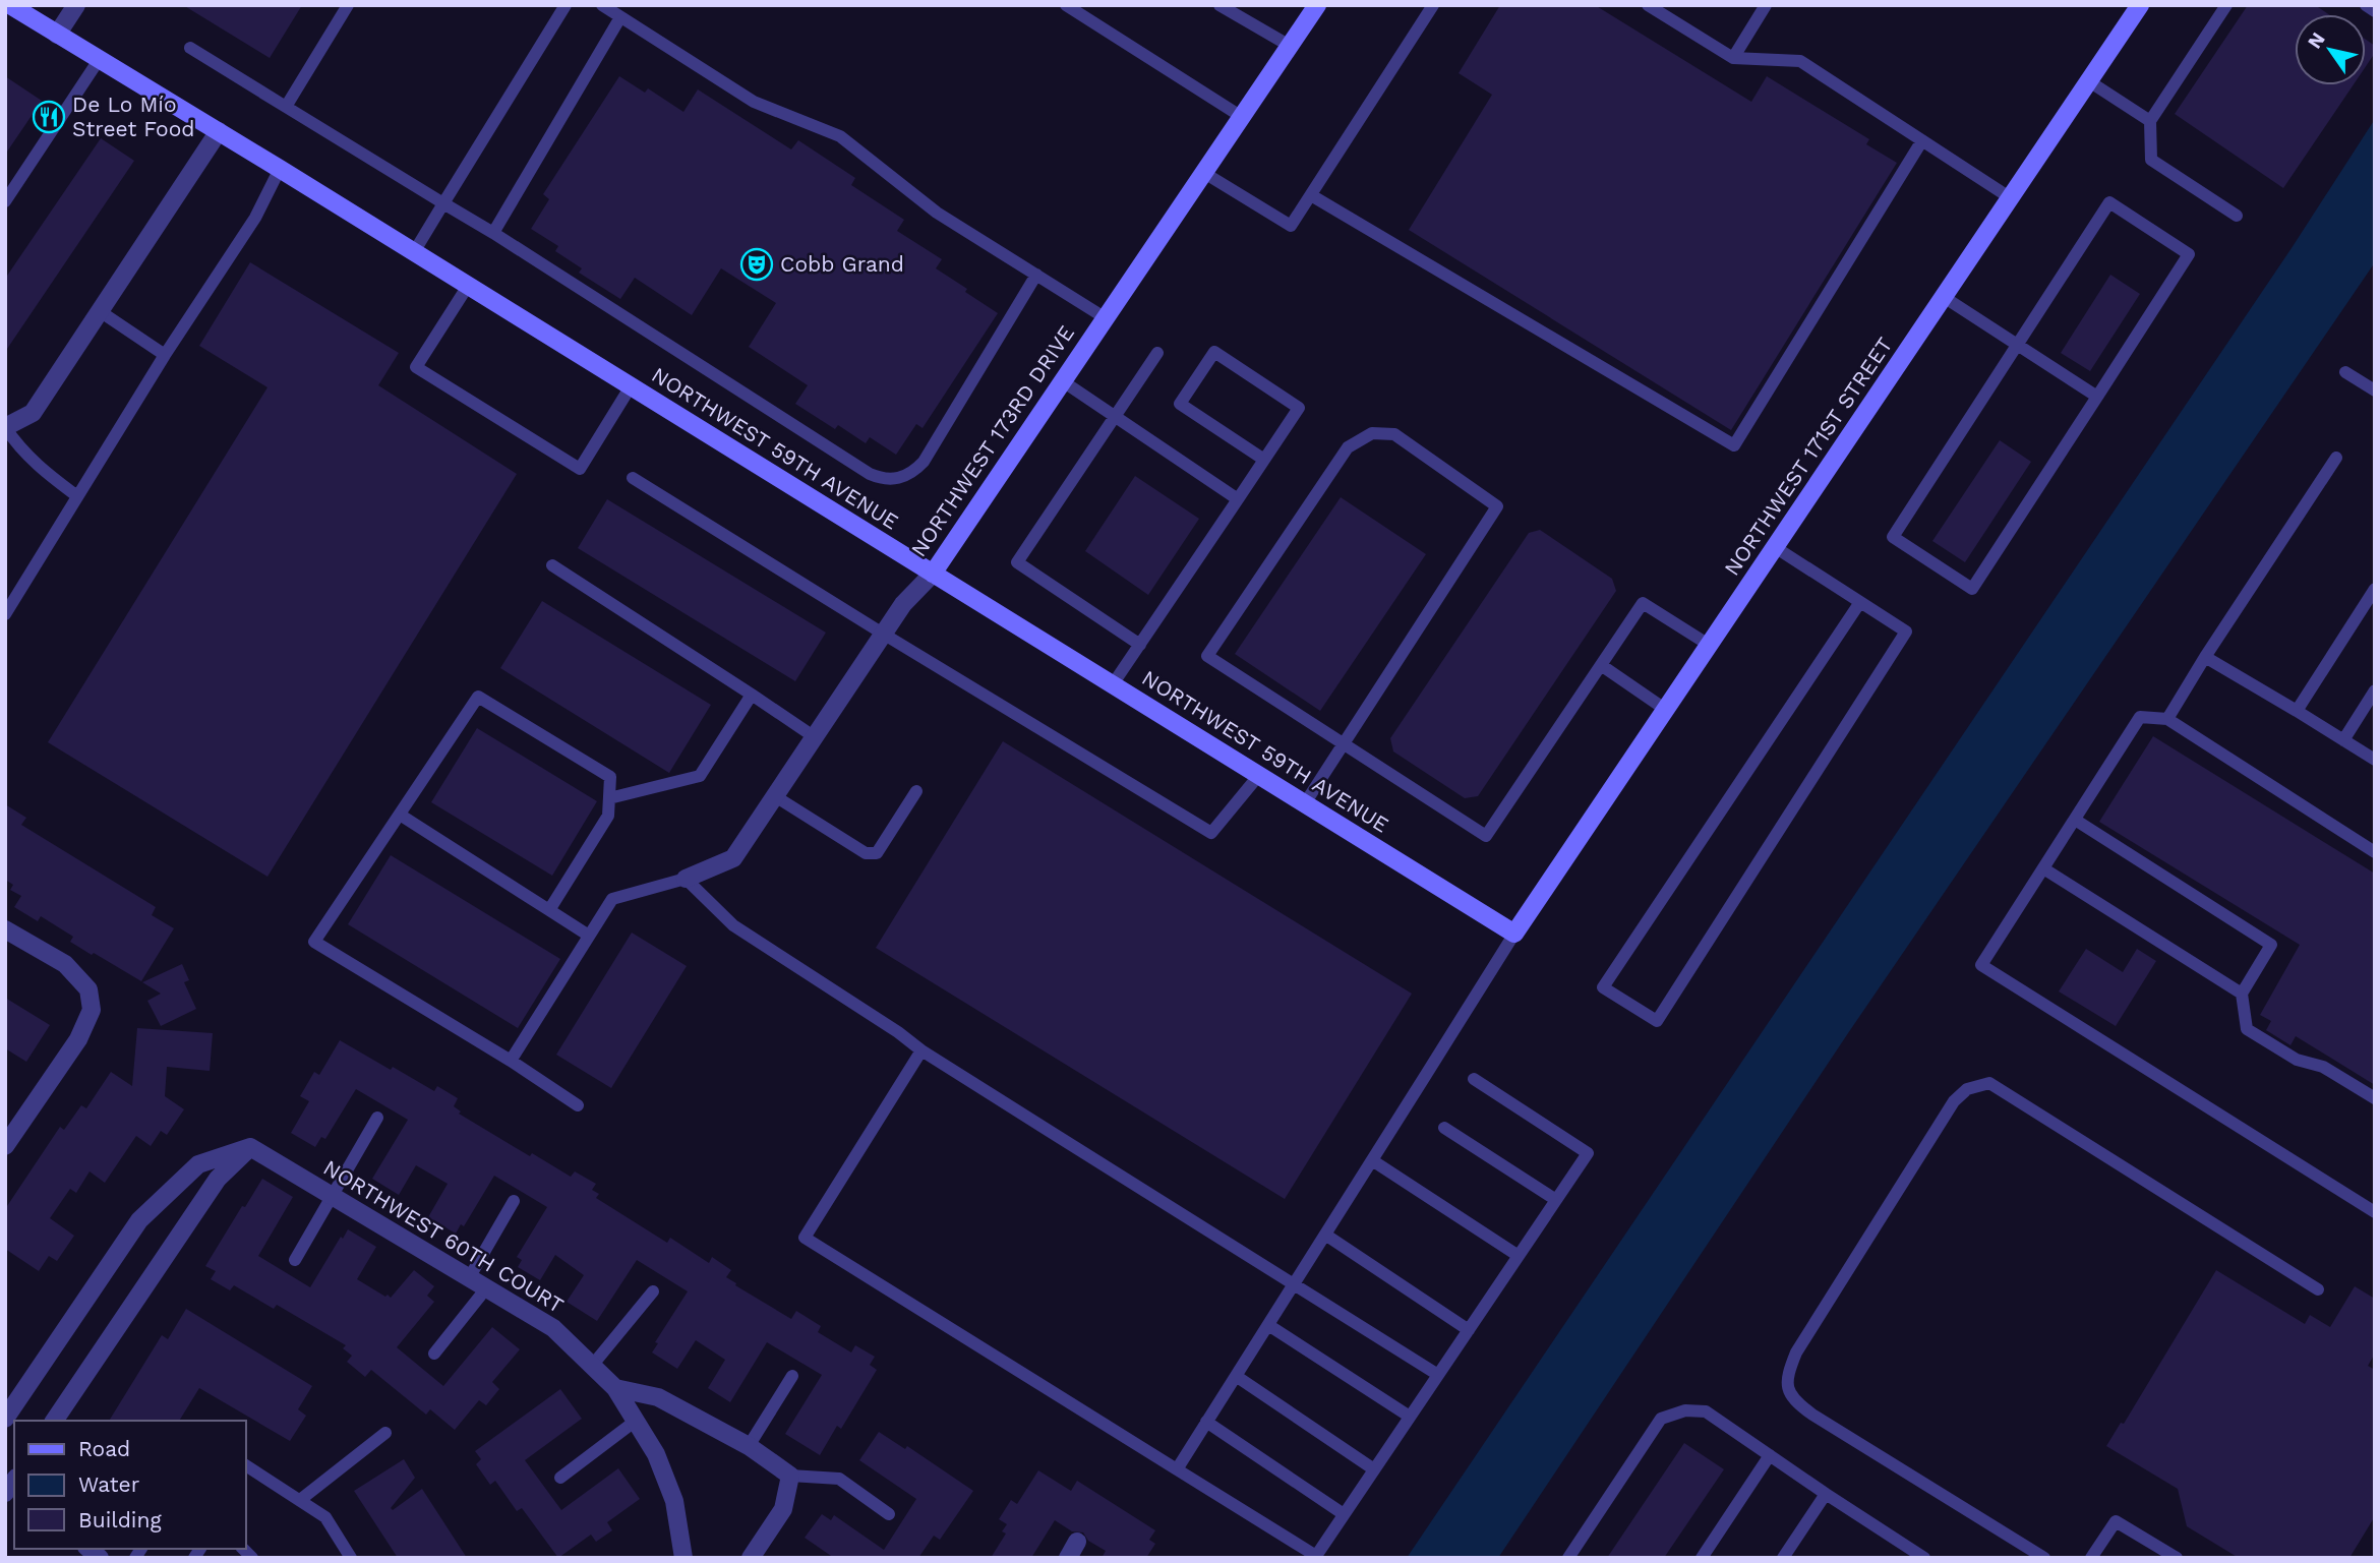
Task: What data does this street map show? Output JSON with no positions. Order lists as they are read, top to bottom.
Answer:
{
  "streets": {
    "street": [
      "NORTHWEST 173RD DRIVE",
      "NORTHWEST 59TH AVENUE",
      "NORTHWEST 171ST STREET",
      "NORTHWEST 60TH COURT"
    ]
  },
  "crossings": [
    ["NORTHWEST 173RD DRIVE", "NORTHWEST 59TH AVENUE"],
    ["NORTHWEST 59TH AVENUE", "NORTHWEST 171ST STREET"]
  ],
  "places": {
    "restaurant": ["De Lo Mío Street Food"],
    "theatre": ["Cobb Grand"]
  },
  "legend": ["Road", "Water", "Building"],
  "north": "top left"
}
